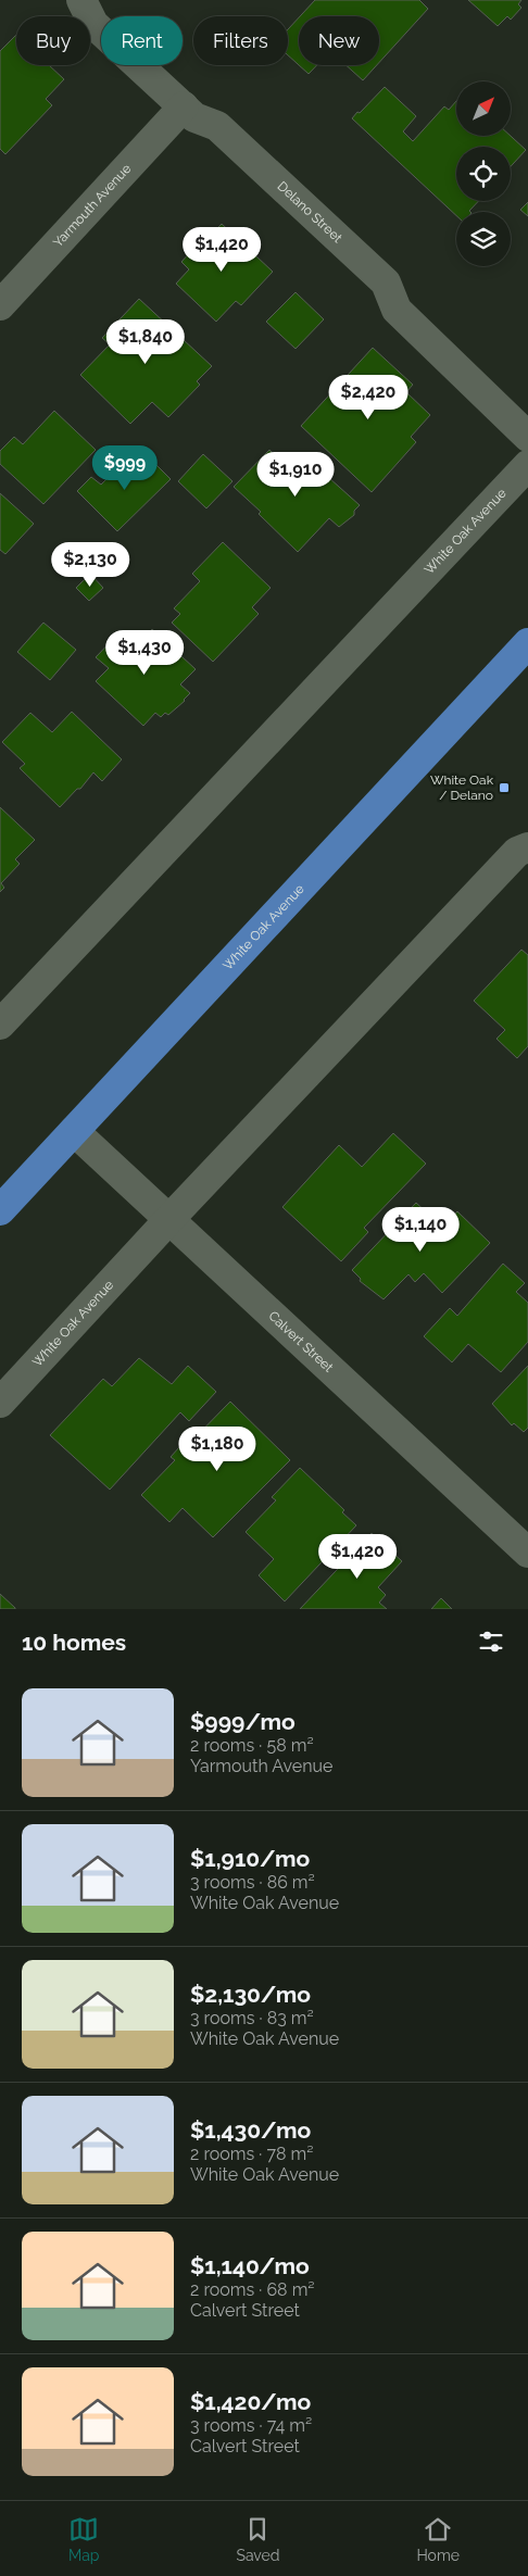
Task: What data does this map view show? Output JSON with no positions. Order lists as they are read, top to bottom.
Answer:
{
  "streets": {
    "main road": ["White Oak Avenue"],
    "street": ["Yarmouth Avenue", "Delano Street", "Calvert Street"]
  },
  "crossings": [
    ["Yarmouth Avenue", "Delano Street"],
    ["White Oak Avenue", "Calvert Street"]
  ],
  "places": {
    "transit": ["White Oak / Delano"]
  },
  "north": "top right",
  "page": {
    "chip": [
      "Buy",
      "Rent",
      "Filters",
      "New"
    ],
    "price": [
      "$1,420",
      "$1,840",
      "$2,420",
      "$999",
      "$1,910",
      "$2,130",
      "$1,430",
      "$1,140",
      "$1,180",
      "$1,420"
    ],
    "heading": "10 homes",
    "list": [
      {
        "name": "$999/mo",
        "note": "2 rooms · 58 m² · Yarmouth Avenue"
      },
      {
        "name": "$1,910/mo",
        "note": "3 rooms · 86 m² · White Oak Avenue"
      },
      {
        "name": "$2,130/mo",
        "note": "3 rooms · 83 m² · White Oak Avenue"
      },
      {
        "name": "$1,430/mo",
        "note": "2 rooms · 78 m² · White Oak Avenue"
      },
      {
        "name": "$1,140/mo",
        "note": "2 rooms · 68 m² · Calvert Street"
      },
      {
        "name": "$1,420/mo",
        "note": "3 rooms · 74 m² · Calvert Street"
      }
    ],
    "tabs": ["Map", "Saved", "Home"]
  }
}
